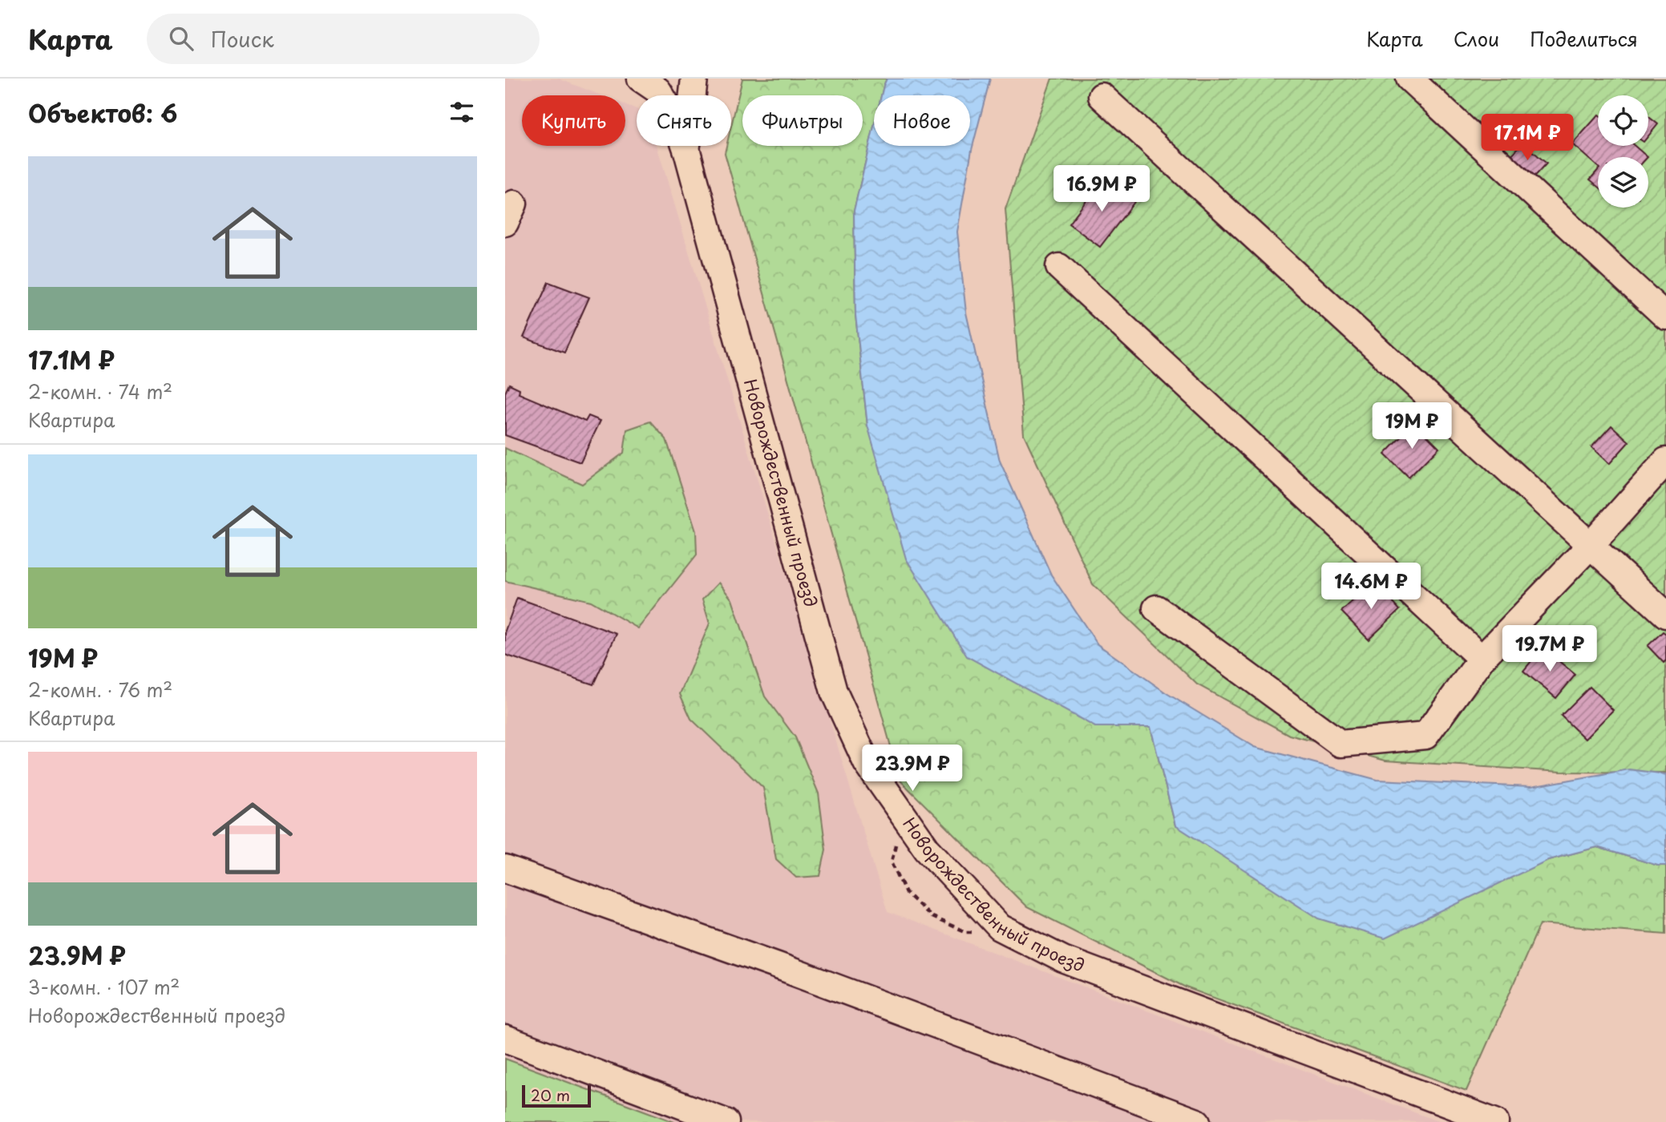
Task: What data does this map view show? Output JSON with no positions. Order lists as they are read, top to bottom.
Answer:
{
  "streets": {
    "street": ["Новорождественный проезд"]
  },
  "scale_bar": "20 m",
  "page": {
    "header": "Карта",
    "search": "Поиск",
    "nav": ["Карта", "Слои", "Поделиться"],
    "heading": "Объектов: 6",
    "chip": [
      "Купить",
      "Снять",
      "Фильтры",
      "Новое"
    ],
    "price": [
      "17.1M ₽",
      "16.9M ₽",
      "19M ₽",
      "14.6M ₽",
      "19.7M ₽",
      "23.9M ₽"
    ],
    "list": [
      {
        "name": "17.1M ₽",
        "note": "2-комн. · 74 m² · Квартира"
      },
      {
        "name": "19M ₽",
        "note": "2-комн. · 76 m² · Квартира"
      },
      {
        "name": "23.9M ₽",
        "note": "3-комн. · 107 m² · Новорождественный проезд"
      }
    ],
    "scale": "20 m"
  }
}
